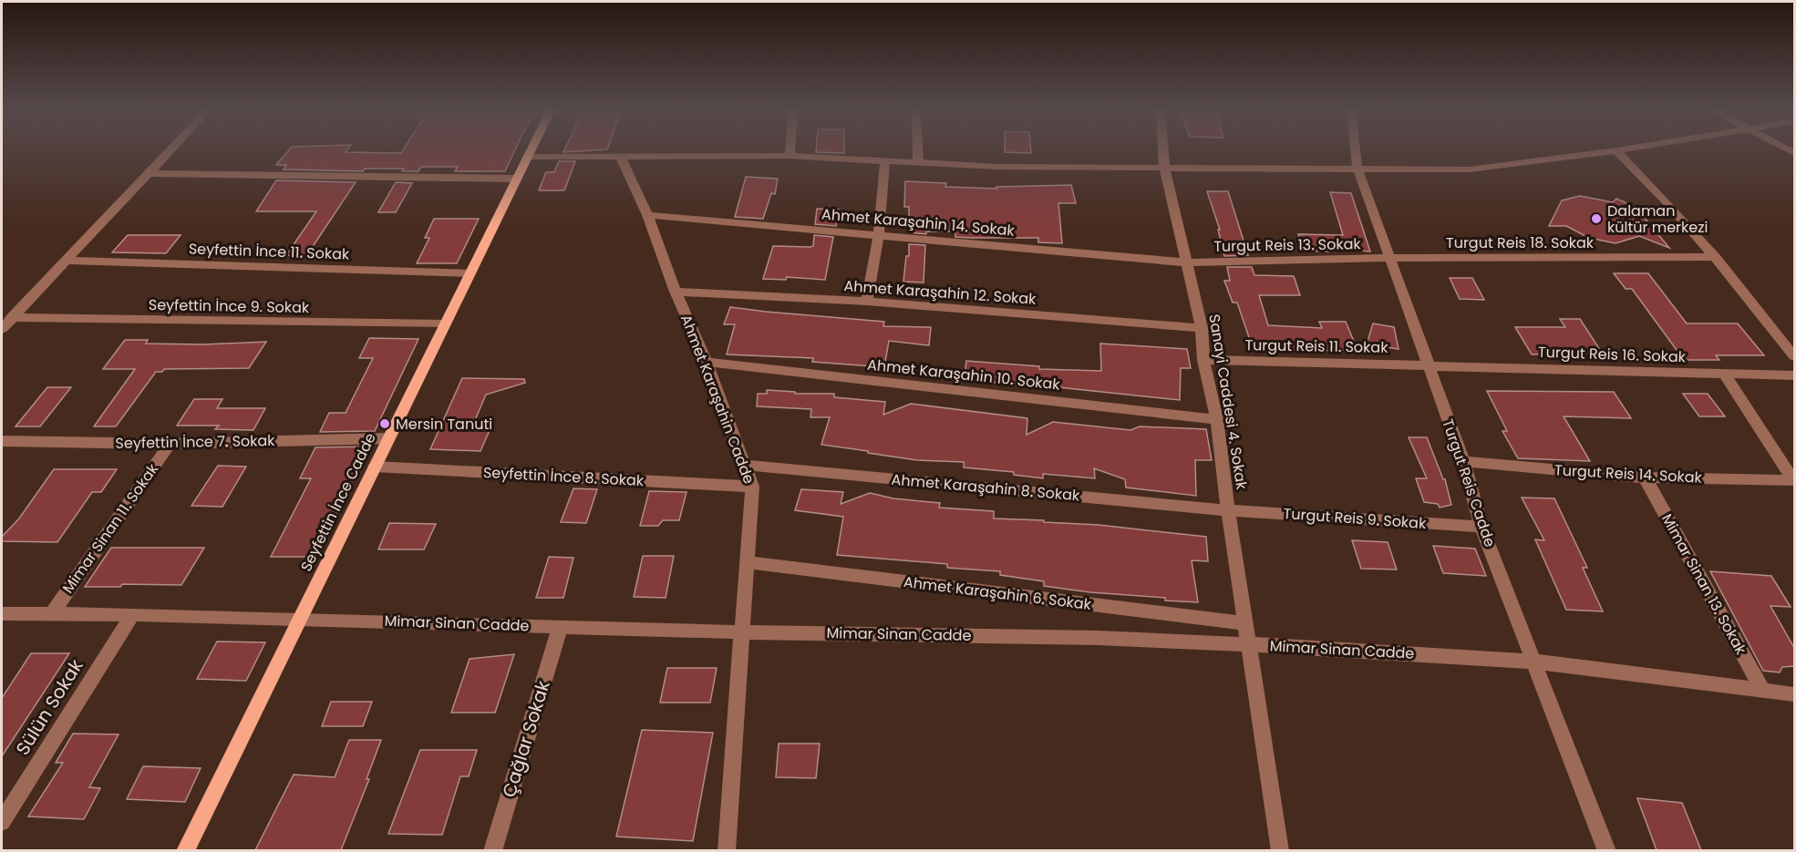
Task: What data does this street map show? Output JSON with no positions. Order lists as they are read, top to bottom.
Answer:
{
  "streets": {
    "main road": ["Seyfettin İnce Cadde"],
    "street": [
      "Ahmet Karaşahin 14. Sokak",
      "Turgut Reis 18. Sokak",
      "Turgut Reis 13. Sokak",
      "Seyfettin İnce 11. Sokak",
      "Ahmet Karaşahin 12. Sokak",
      "Seyfettin İnce 9. Sokak",
      "Turgut Reis 11. Sokak",
      "Turgut Reis 16. Sokak",
      "Ahmet Karaşahin 10. Sokak",
      "Ahmet Karaşahin Cadde",
      "Sanayi Caddesi 4. Sokak",
      "Seyfettin İnce 7. Sokak",
      "Turgut Reis 14. Sokak",
      "Seyfettin İnce 8. Sokak",
      "Turgut Reis Cadde",
      "Ahmet Karaşahin 8. Sokak",
      "Turgut Reis 9. Sokak",
      "Mimar Sinan 11. Sokak",
      "Mimar Sinan 13. Sokak",
      "Ahmet Karaşahin 6. Sokak",
      "Mimar Sinan Cadde",
      "Sülün Sokak",
      "Çağlar Sokak"
    ]
  },
  "crossings": [
    ["Ahmet Karaşahin 14. Sokak", "Turgut Reis 13. Sokak"],
    ["Ahmet Karaşahin 14. Sokak", "Ahmet Karaşahin Cadde"],
    ["Ahmet Karaşahin 14. Sokak", "Sanayi Caddesi 4. Sokak"],
    ["Turgut Reis 18. Sokak", "Turgut Reis 13. Sokak"],
    ["Turgut Reis 18. Sokak", "Turgut Reis Cadde"],
    ["Turgut Reis 13. Sokak", "Sanayi Caddesi 4. Sokak"],
    ["Turgut Reis 13. Sokak", "Turgut Reis Cadde"],
    ["Seyfettin İnce 11. Sokak", "Seyfettin İnce Cadde"],
    ["Ahmet Karaşahin 12. Sokak", "Ahmet Karaşahin Cadde"],
    ["Ahmet Karaşahin 12. Sokak", "Sanayi Caddesi 4. Sokak"],
    ["Seyfettin İnce 9. Sokak", "Seyfettin İnce Cadde"],
    ["Turgut Reis 11. Sokak", "Turgut Reis 16. Sokak"],
    ["Turgut Reis 11. Sokak", "Sanayi Caddesi 4. Sokak"],
    ["Turgut Reis 11. Sokak", "Turgut Reis Cadde"],
    ["Turgut Reis 16. Sokak", "Turgut Reis Cadde"],
    ["Ahmet Karaşahin 10. Sokak", "Ahmet Karaşahin Cadde"],
    ["Ahmet Karaşahin 10. Sokak", "Sanayi Caddesi 4. Sokak"],
    ["Ahmet Karaşahin Cadde", "Seyfettin İnce 8. Sokak"],
    ["Ahmet Karaşahin Cadde", "Ahmet Karaşahin 8. Sokak"],
    ["Ahmet Karaşahin Cadde", "Ahmet Karaşahin 6. Sokak"],
    ["Ahmet Karaşahin Cadde", "Mimar Sinan Cadde"],
    ["Sanayi Caddesi 4. Sokak", "Ahmet Karaşahin 8. Sokak"],
    ["Sanayi Caddesi 4. Sokak", "Turgut Reis 9. Sokak"],
    ["Sanayi Caddesi 4. Sokak", "Ahmet Karaşahin 6. Sokak"],
    ["Sanayi Caddesi 4. Sokak", "Mimar Sinan Cadde"],
    ["Seyfettin İnce 7. Sokak", "Seyfettin İnce Cadde"],
    ["Seyfettin İnce 7. Sokak", "Mimar Sinan 11. Sokak"],
    ["Turgut Reis 14. Sokak", "Turgut Reis Cadde"],
    ["Turgut Reis 14. Sokak", "Mimar Sinan 13. Sokak"],
    ["Seyfettin İnce 8. Sokak", "Seyfettin İnce Cadde"],
    ["Turgut Reis Cadde", "Turgut Reis 9. Sokak"],
    ["Turgut Reis Cadde", "Mimar Sinan Cadde"],
    ["Ahmet Karaşahin 8. Sokak", "Turgut Reis 9. Sokak"],
    ["Seyfettin İnce Cadde", "Mimar Sinan Cadde"],
    ["Mimar Sinan 11. Sokak", "Mimar Sinan Cadde"],
    ["Mimar Sinan 13. Sokak", "Mimar Sinan Cadde"],
    ["Mimar Sinan Cadde", "Sülün Sokak"],
    ["Mimar Sinan Cadde", "Çağlar Sokak"]
  ],
  "places": ["Dalaman kültür merkezi", "Mersin Tanuti"]
}
